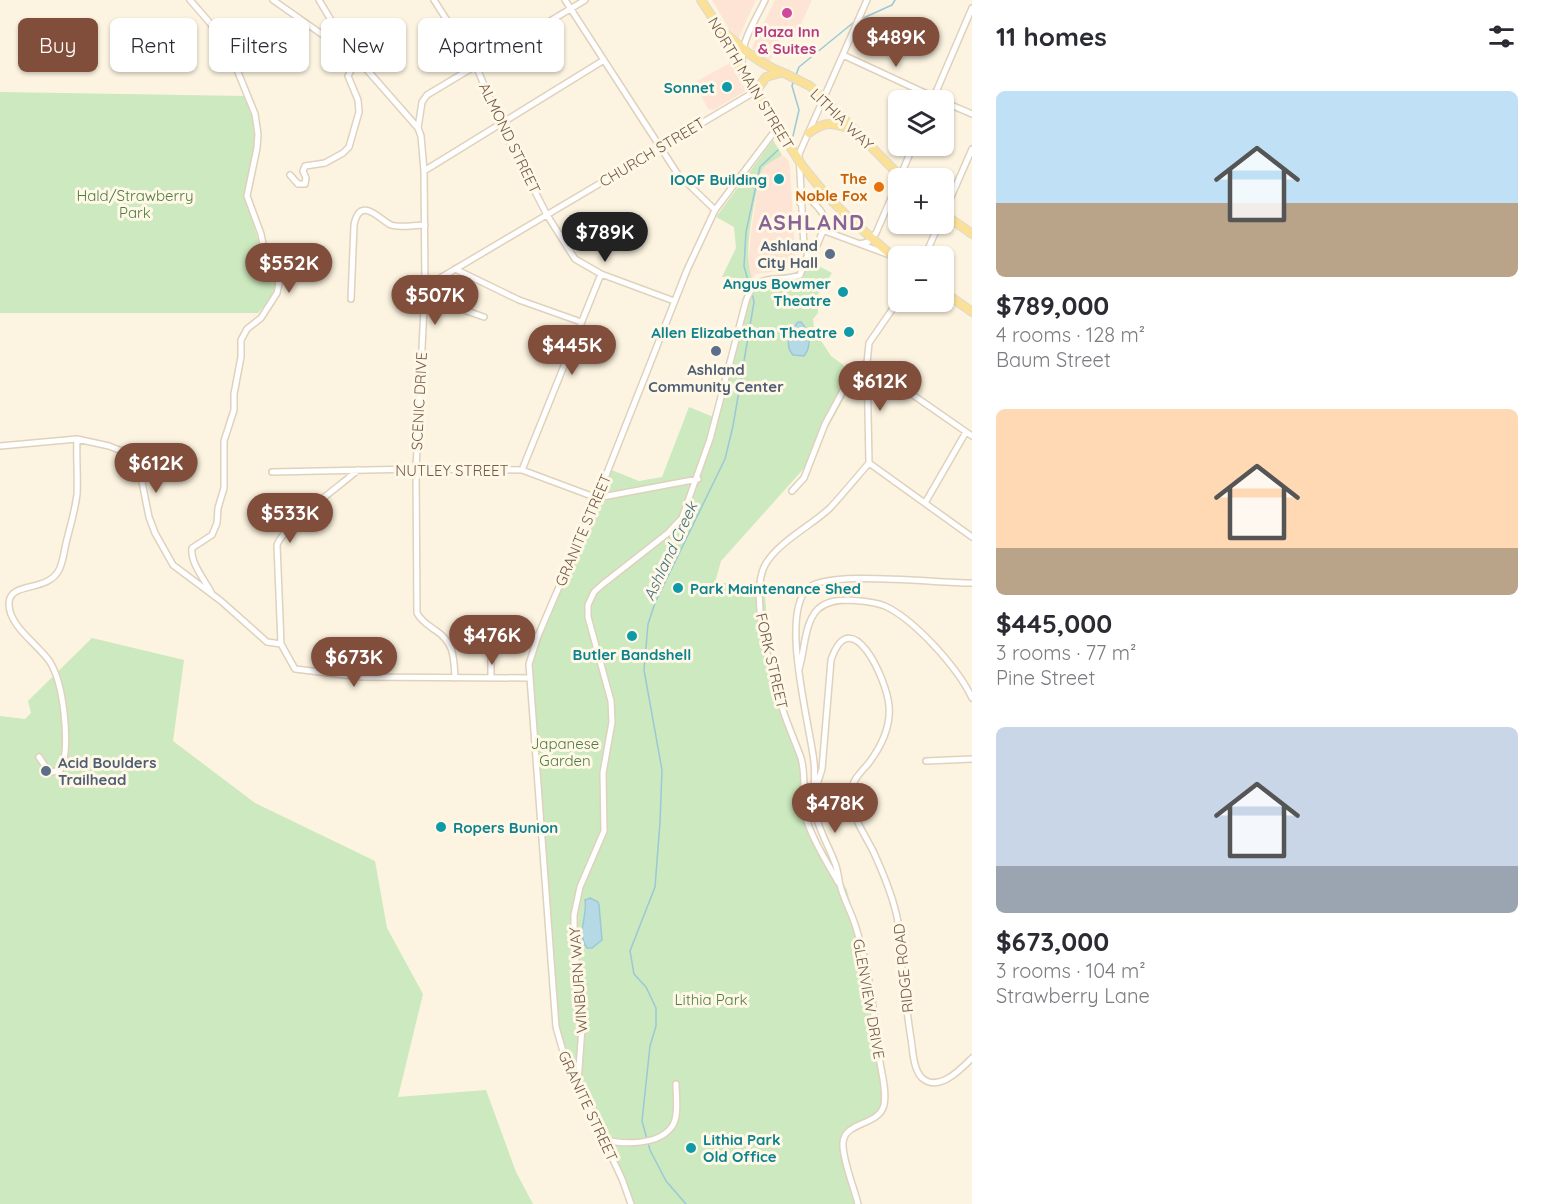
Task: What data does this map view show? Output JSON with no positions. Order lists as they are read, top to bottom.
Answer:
{
  "streets": {
    "main road": ["NORTH MAIN STREET", "LITHIA WAY"],
    "street": [
      "ALMOND STREET",
      "CHURCH STREET",
      "SCENIC DRIVE",
      "NUTLEY STREET",
      "GRANITE STREET",
      "FORK STREET",
      "RIDGE ROAD",
      "WINBURN WAY",
      "GLENVIEW DRIVE"
    ]
  },
  "crossings": [
    ["NORTH MAIN STREET", "LITHIA WAY"],
    ["NORTH MAIN STREET", "CHURCH STREET"],
    ["NORTH MAIN STREET", "GRANITE STREET"],
    ["NORTH MAIN STREET", "WINBURN WAY"],
    ["ALMOND STREET", "CHURCH STREET"],
    ["ALMOND STREET", "GRANITE STREET"],
    ["CHURCH STREET", "SCENIC DRIVE"],
    ["SCENIC DRIVE", "NUTLEY STREET"],
    ["NUTLEY STREET", "GRANITE STREET"],
    ["GRANITE STREET", "WINBURN WAY"],
    ["FORK STREET", "GLENVIEW DRIVE"],
    ["RIDGE ROAD", "GLENVIEW DRIVE"]
  ],
  "districts": ["ASHLAND"],
  "water": ["Ashland Creek"],
  "parks": ["Hald/Strawberry Park", "Japanese Garden", "Lithia Park"],
  "places": [
    "Plaza Inn & Suites",
    "Sonnet",
    "IOOF Building",
    "The Noble Fox",
    "Ashland City Hall",
    "Angus Bowmer Theatre",
    "Allen Elizabethan Theatre",
    "Ashland Community Center",
    "Park Maintenance Shed",
    "Butler Bandshell",
    "Acid Boulders Trailhead",
    "Ropers Bunion",
    "Lithia Park Old Office"
  ],
  "page": {
    "heading": "11 homes",
    "price": [
      "$489K",
      "$789K",
      "$552K",
      "$507K",
      "$445K",
      "$612K",
      "$612K",
      "$533K",
      "$476K",
      "$673K",
      "$478K"
    ],
    "chip": [
      "Buy",
      "Rent",
      "Filters",
      "New",
      "Apartment"
    ],
    "list": [
      {
        "name": "$789,000",
        "note": "4 rooms · 128 m² · Baum Street"
      },
      {
        "name": "$445,000",
        "note": "3 rooms · 77 m² · Pine Street"
      },
      {
        "name": "$673,000",
        "note": "3 rooms · 104 m² · Strawberry Lane"
      }
    ],
    "map_buttons": ["+", "−"]
  }
}
